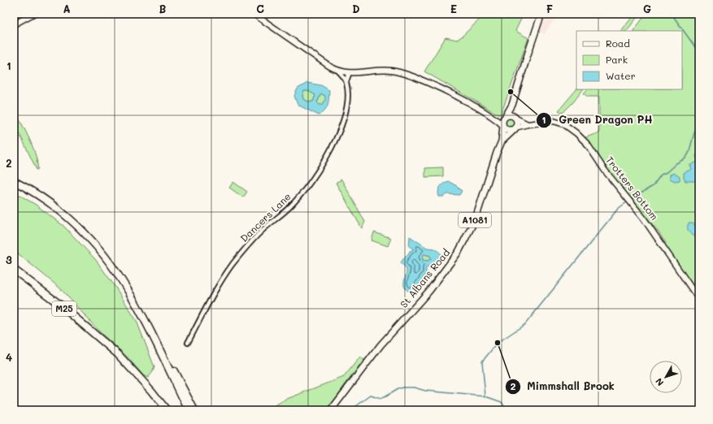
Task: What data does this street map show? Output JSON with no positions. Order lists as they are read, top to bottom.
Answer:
{
  "streets": {
    "highway": ["M25"],
    "main road": ["A1081", "St Albans Road"],
    "street": ["Trotters Bottom", "Dancers Lane"]
  },
  "crossings": [
    ["Trotters Bottom", "St Albans Road"]
  ],
  "places": ["Green Dragon PH", "Mimmshall Brook"],
  "legend": ["Road", "Park", "Water"],
  "north": "bottom left",
  "grid": {
    "columns": [
      "A",
      "B",
      "C",
      "D",
      "E",
      "F",
      "G"
    ],
    "rows": [
      "1",
      "2",
      "3",
      "4"
    ]
  }
}
